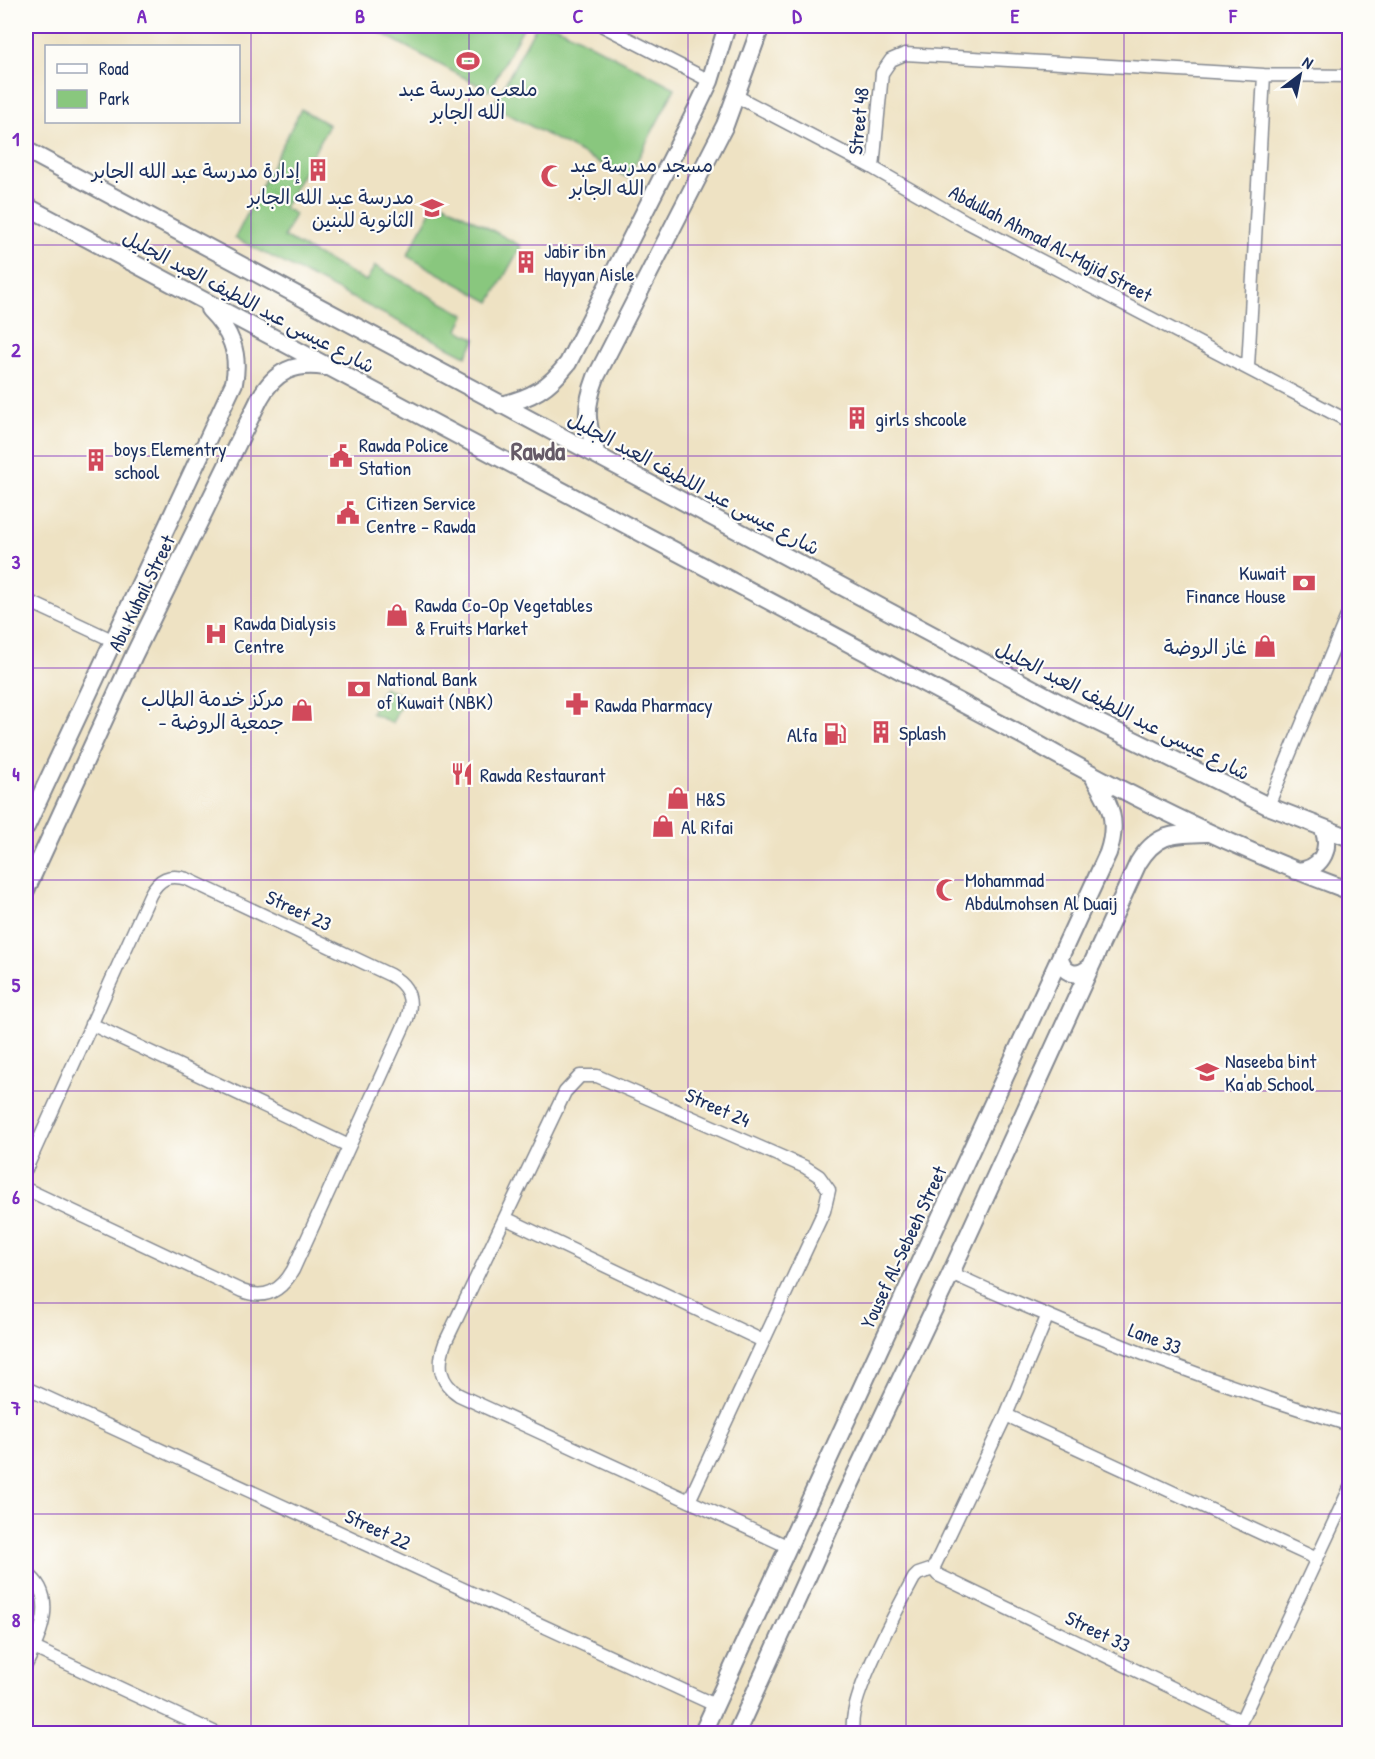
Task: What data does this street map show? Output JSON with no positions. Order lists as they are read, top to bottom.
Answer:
{
  "streets": {
    "street": [
      "Street 48",
      "Abdullah Ahmad Al-Majid Street",
      "شارع عيسى عبد اللطيف العبد الجليل",
      "Abu Kuhail Street",
      "Street 23",
      "Street 24",
      "Yousef Al-Sebeeh Street",
      "Lane 33",
      "Street 22",
      "Street 33"
    ]
  },
  "crossings": [
    ["Street 48", "Abdullah Ahmad Al-Majid Street"],
    ["شارع عيسى عبد اللطيف العبد الجليل", "Abu Kuhail Street"],
    ["شارع عيسى عبد اللطيف العبد الجليل", "Yousef Al-Sebeeh Street"],
    ["Street 24", "Yousef Al-Sebeeh Street"],
    ["Yousef Al-Sebeeh Street", "Street 22"]
  ],
  "districts": ["Rawda"],
  "places": {
    "sports": ["ملعب مدرسة عبد الله الجابر"],
    "building": [
      "إدارة مدرسة عبد الله الجابر",
      "Jabir ibn Hayyan Aisle",
      "girls shcoole",
      "boys Elementry school",
      "Splash"
    ],
    "mosque": ["مسجد مدرسة عبد الله الجابر", "Mohammad Abdulmohsen Al Duaij"],
    "school or university": ["مدرسة عبد الله الجابر الثانوية للبنين", "Naseeba bint Ka'ab School"],
    "public building": ["Rawda Police Station", "Citizen Service Centre - Rawda"],
    "bank": ["Kuwait Finance House", "National Bank of Kuwait (NBK)"],
    "shop": [
      "Rawda Co-Op Vegetables & Fruits Market",
      "غاز الروضة",
      "مركز خدمة الطالب - جمعية الروضة",
      "H&S",
      "Al Rifai"
    ],
    "hospital": ["Rawda Dialysis Centre"],
    "pharmacy": ["Rawda Pharmacy"],
    "fuel station": ["Alfa"],
    "restaurant": ["Rawda Restaurant"]
  },
  "legend": ["Road", "Park"],
  "north": "top right",
  "grid": {
    "columns": [
      "A",
      "B",
      "C",
      "D",
      "E",
      "F"
    ],
    "rows": [
      "1",
      "2",
      "3",
      "4",
      "5",
      "6",
      "7",
      "8"
    ]
  }
}
